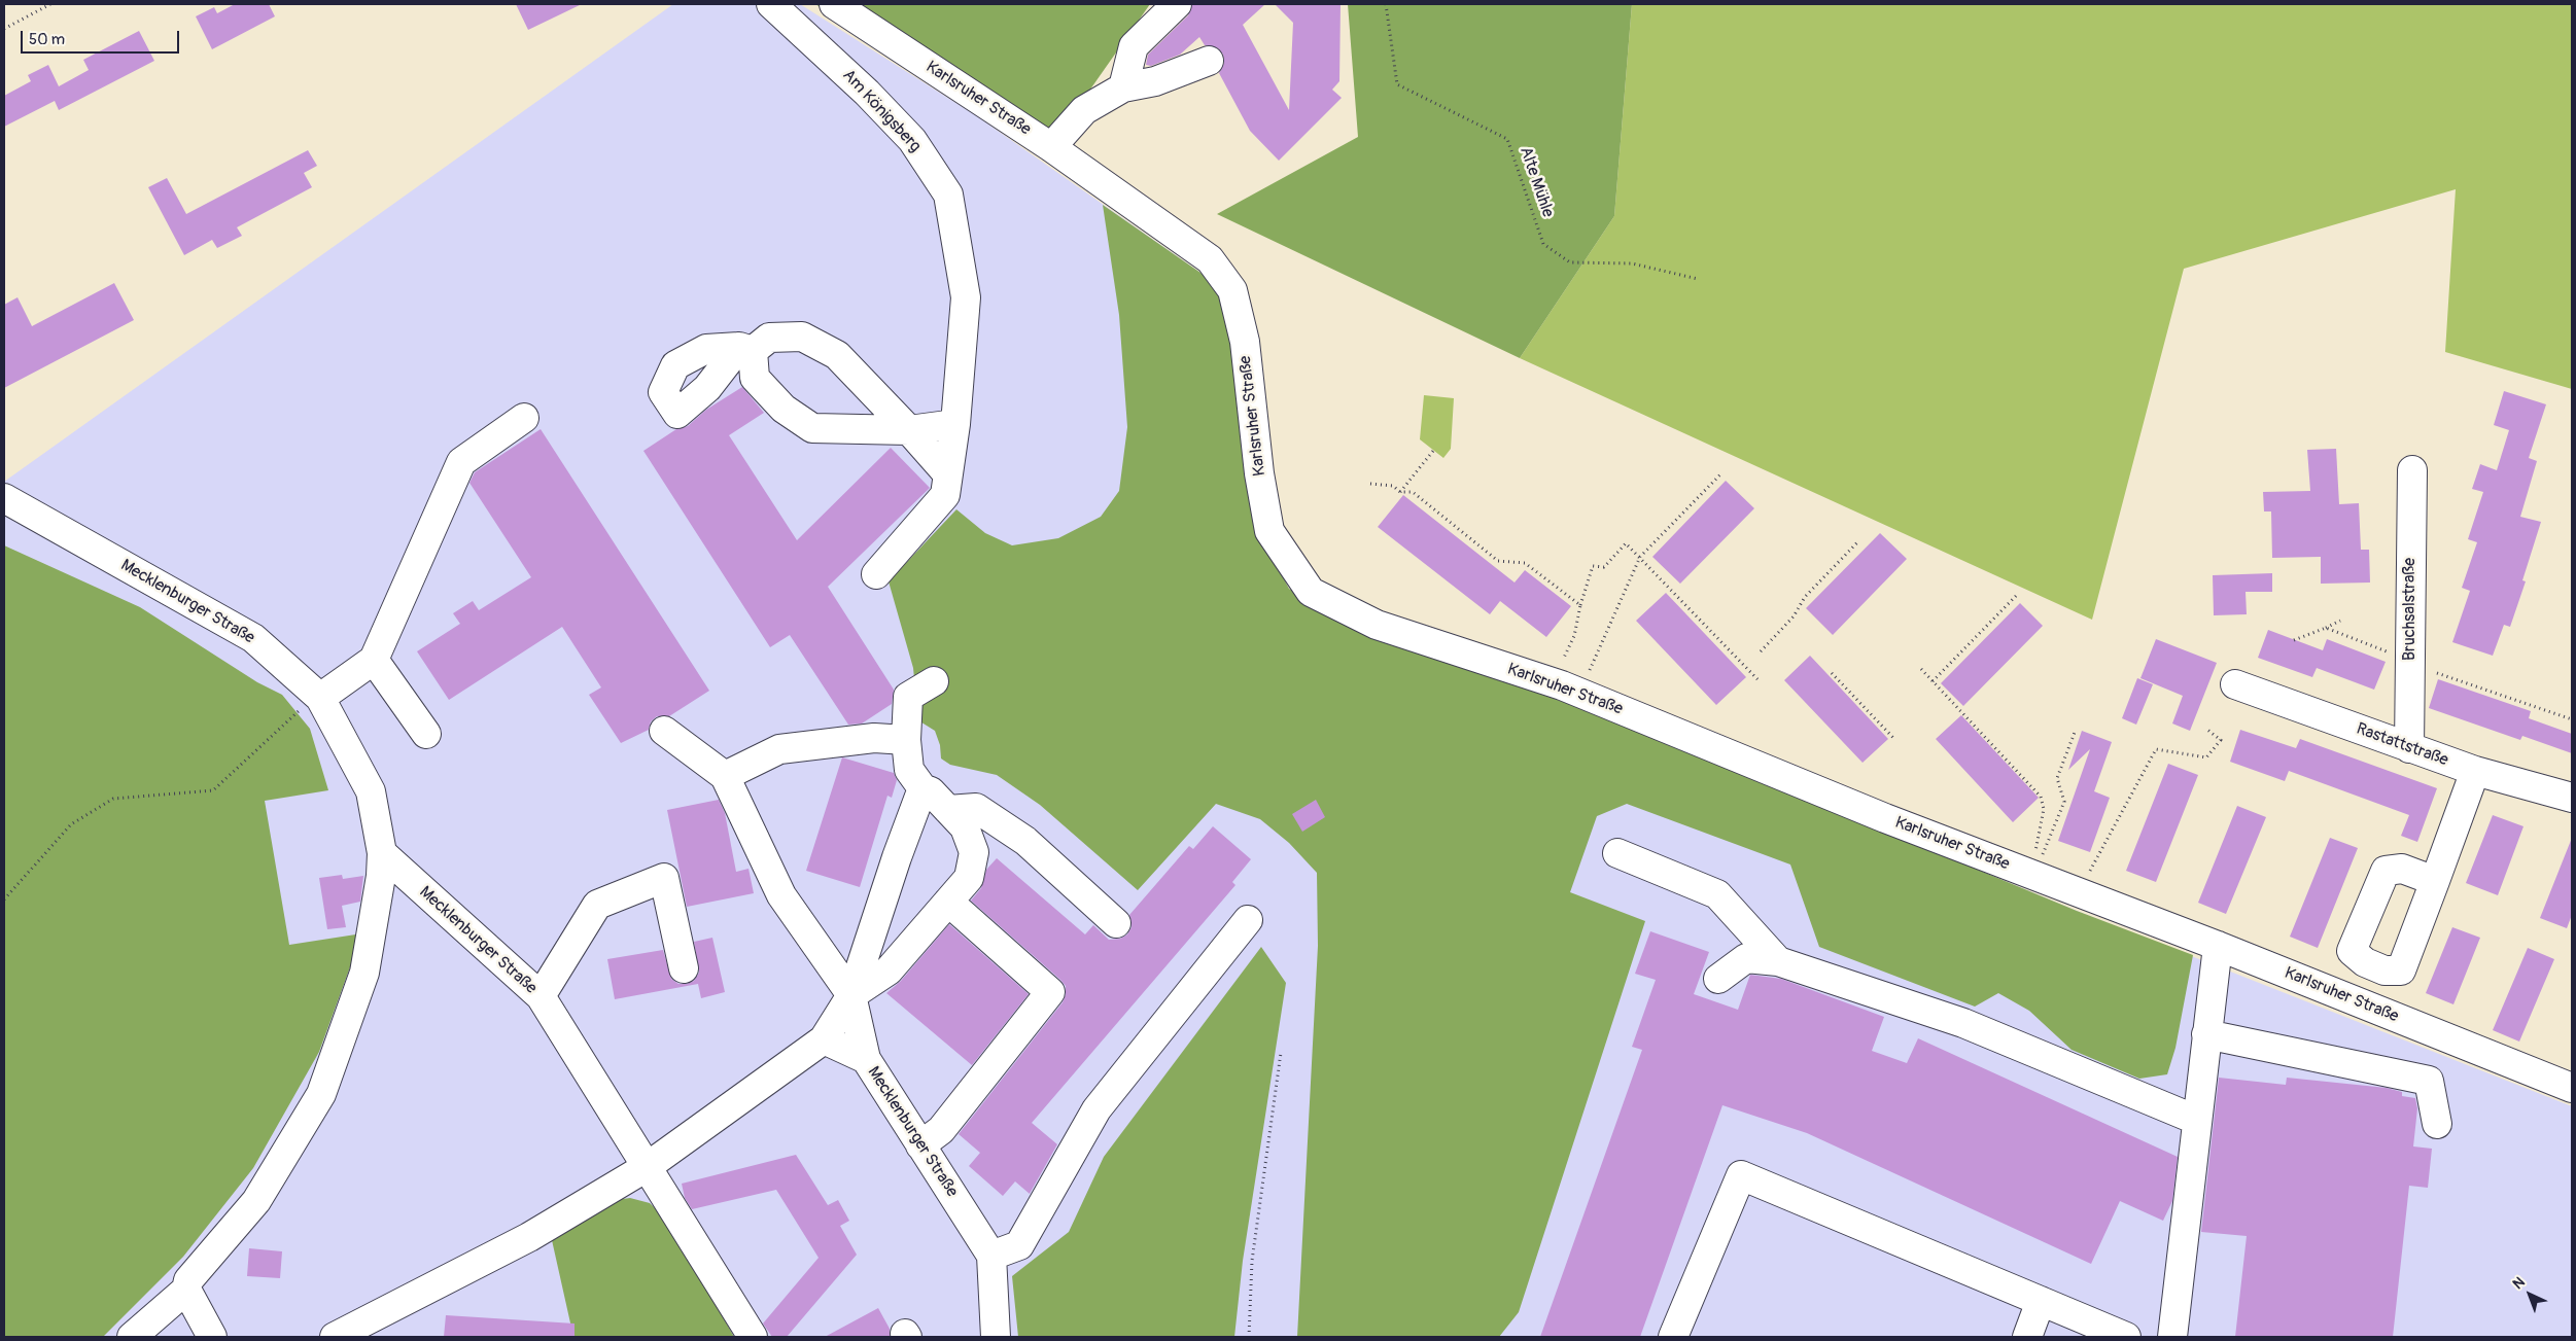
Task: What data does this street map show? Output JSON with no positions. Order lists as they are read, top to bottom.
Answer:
{
  "streets": {
    "street": [
      "Karlsruher Straße",
      "Am Königsberg",
      "Mecklenburger Straße",
      "Bruchsalstraße",
      "Rastattstraße"
    ],
    "path": ["Alte Mühle"]
  },
  "crossings": [
    ["Bruchsalstraße", "Rastattstraße"]
  ],
  "scale_bar": "50 m",
  "north": "top left"
}
